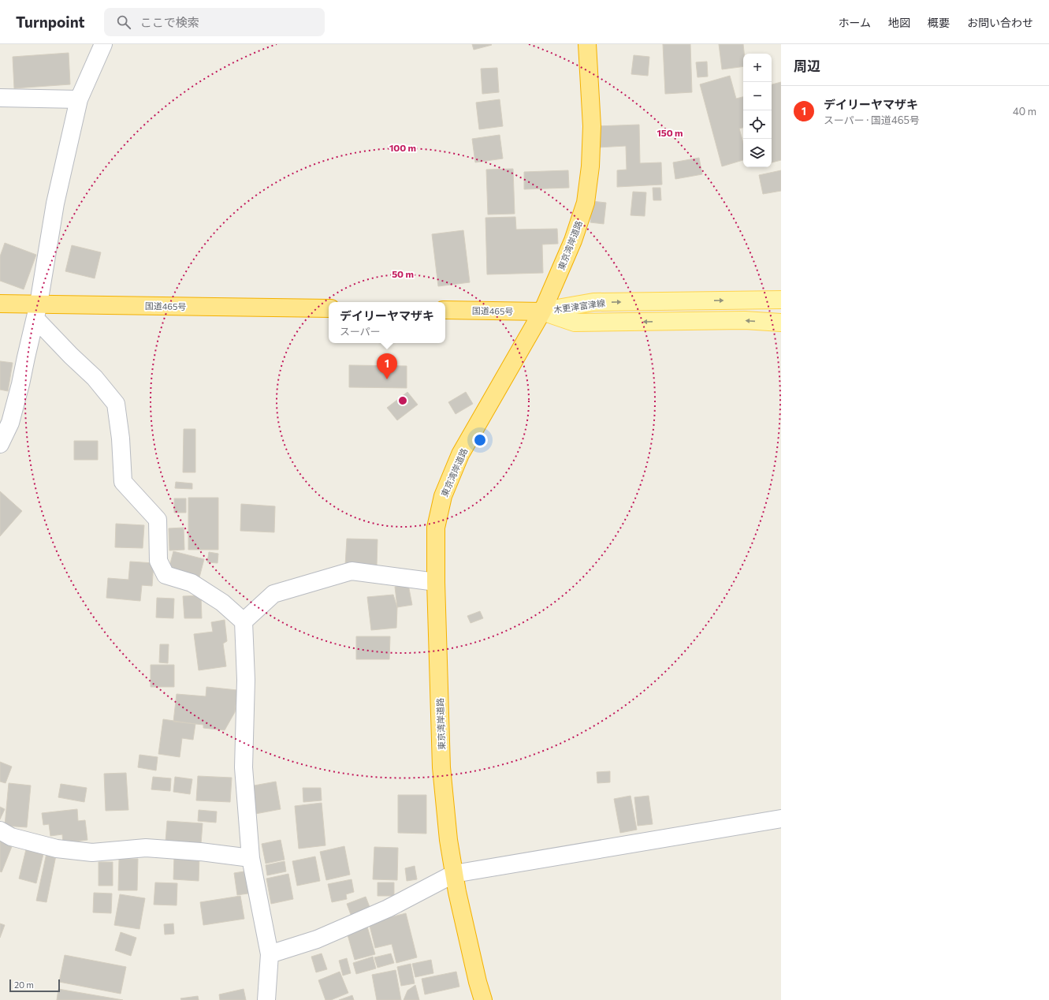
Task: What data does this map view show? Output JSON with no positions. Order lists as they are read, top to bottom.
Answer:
{
  "streets": {
    "highway": ["東京湾岸道路", "国道465号"],
    "main road": ["木更津富津線"]
  },
  "crossings": [
    ["東京湾岸道路", "国道465号"],
    ["東京湾岸道路", "木更津富津線"],
    ["国道465号", "木更津富津線"]
  ],
  "scale_bar": "20 m",
  "page": {
    "header": "Turnpoint",
    "search": "ここで検索",
    "nav": [
      "ホーム",
      "地図",
      "概要",
      "お問い合わせ"
    ],
    "heading": "周辺",
    "map_buttons": ["+", "−"],
    "list": [
      {
        "mark": "1",
        "name": "デイリーヤマザキ",
        "note": "スーパー · 国道465号",
        "value": "40 m"
      }
    ],
    "popup": ["デイリーヤマザキ", "スーパー"],
    "pins": "1",
    "scale": "20 m"
  },
  "rings": ["150 m", "100 m", "50 m"]
}
